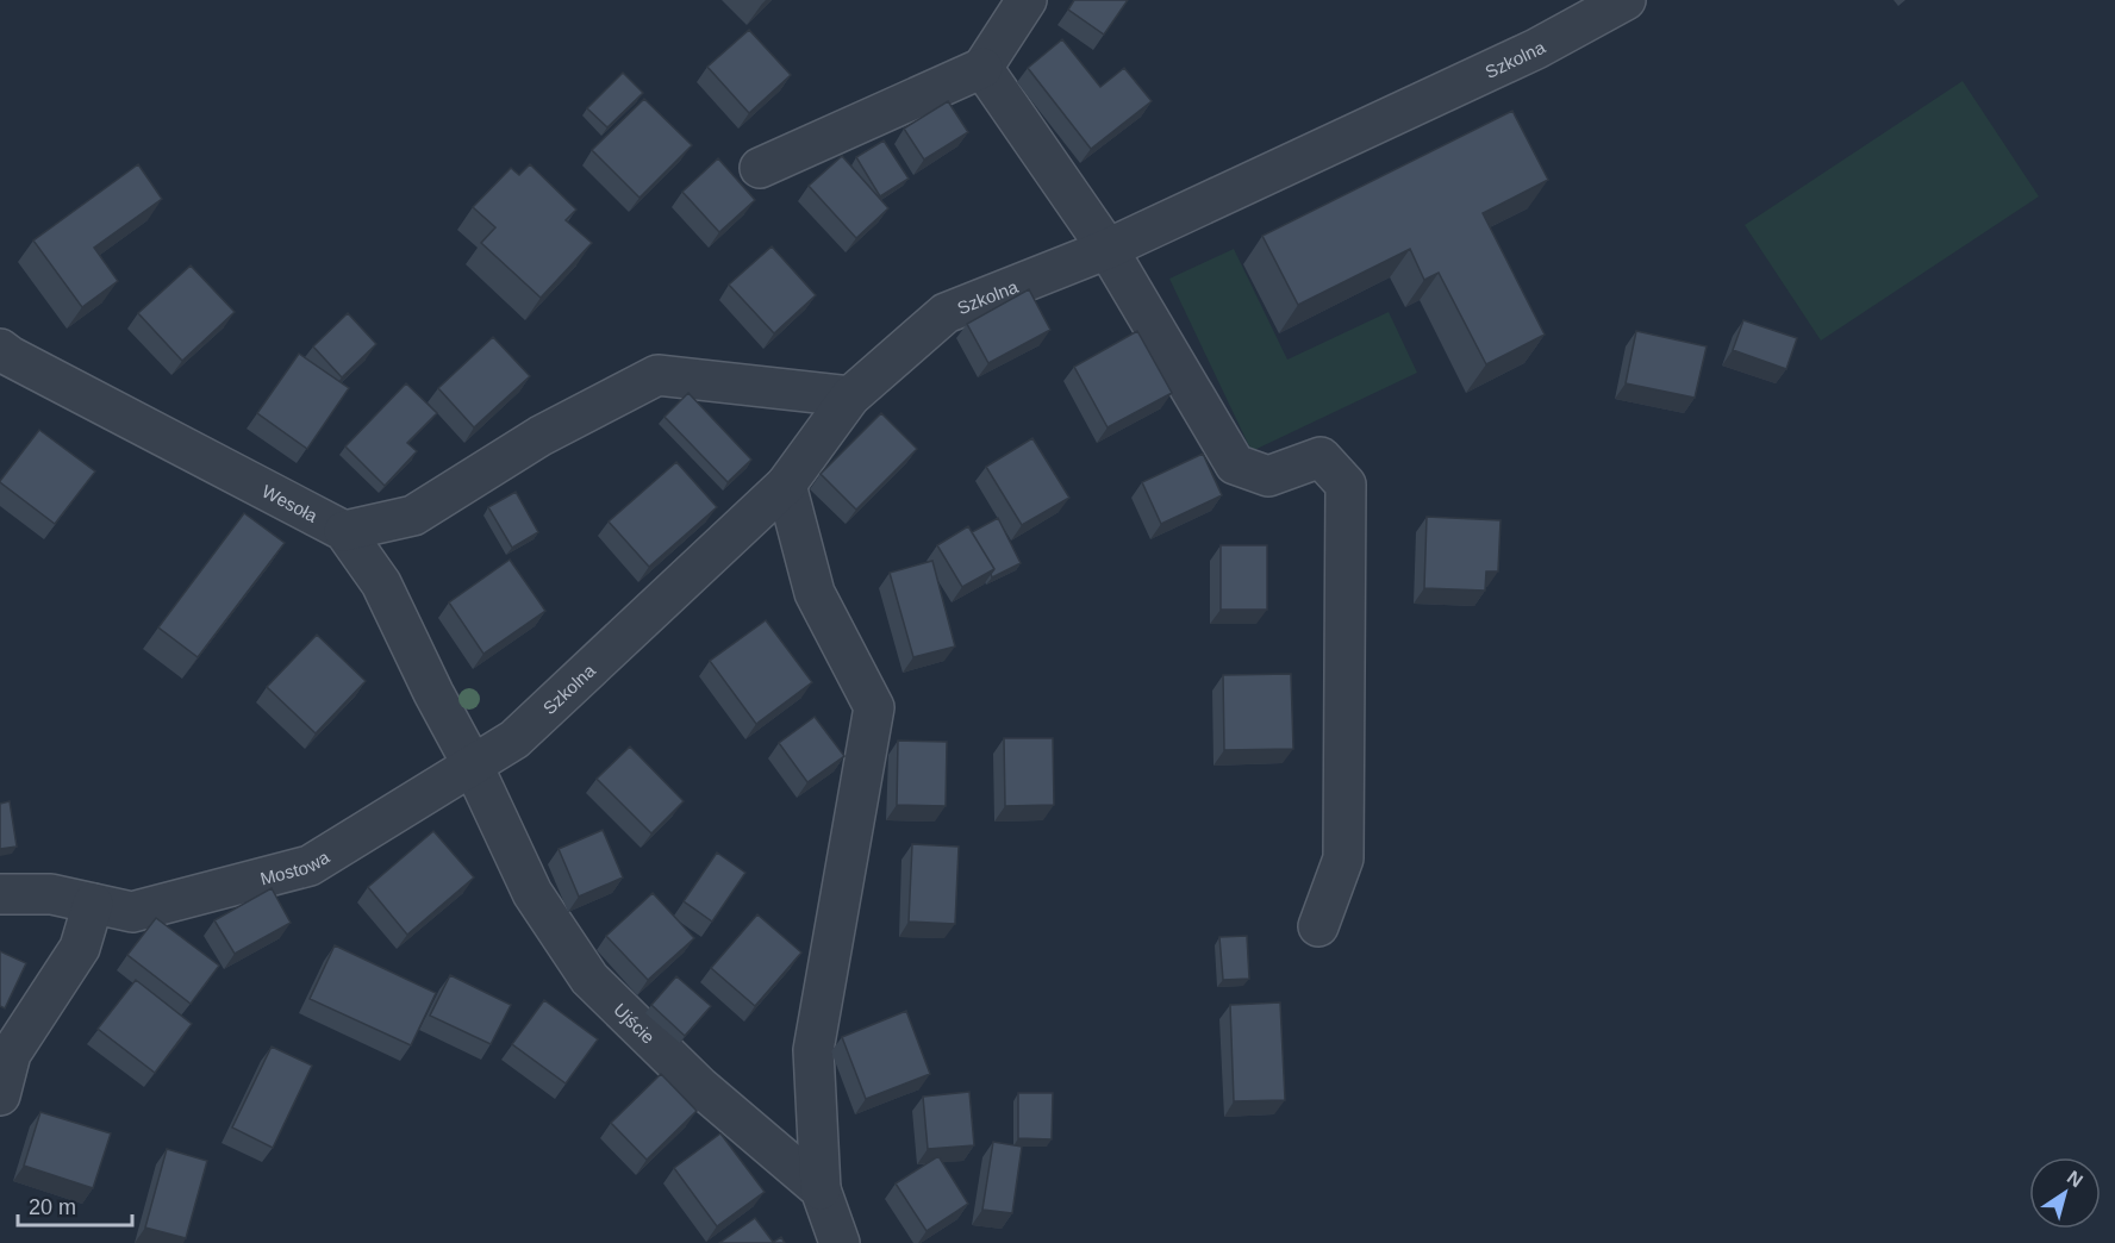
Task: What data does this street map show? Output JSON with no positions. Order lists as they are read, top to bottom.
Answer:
{
  "streets": {
    "street": [
      "Szkolna",
      "Wesoła",
      "Mostowa",
      "Ujście"
    ]
  },
  "crossings": [
    ["Szkolna", "Wesoła"],
    ["Szkolna", "Mostowa"],
    ["Szkolna", "Ujście"],
    ["Wesoła", "Mostowa"],
    ["Wesoła", "Ujście"],
    ["Mostowa", "Ujście"]
  ],
  "scale_bar": "20 m",
  "north": "top right"
}
